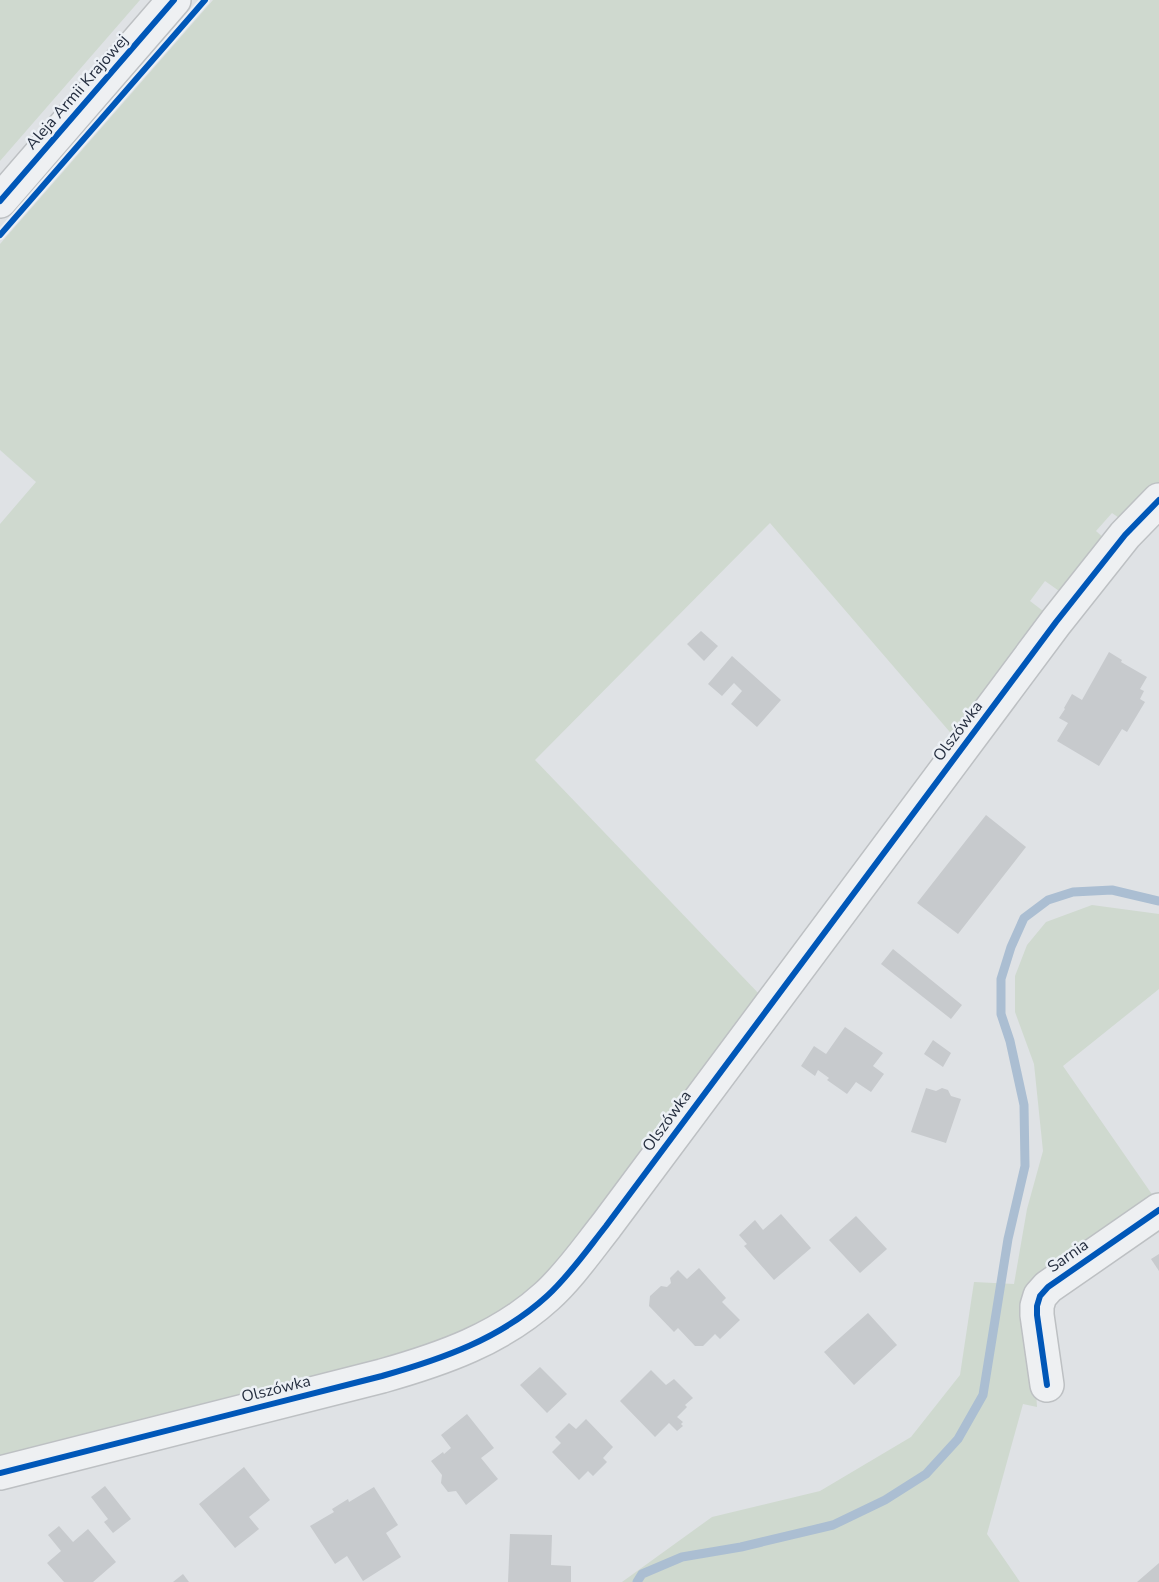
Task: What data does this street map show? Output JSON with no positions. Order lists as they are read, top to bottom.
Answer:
{
  "streets": {
    "street": ["Aleja Armii Krajowej", "Olszówka", "Sarnia"]
  }
}
